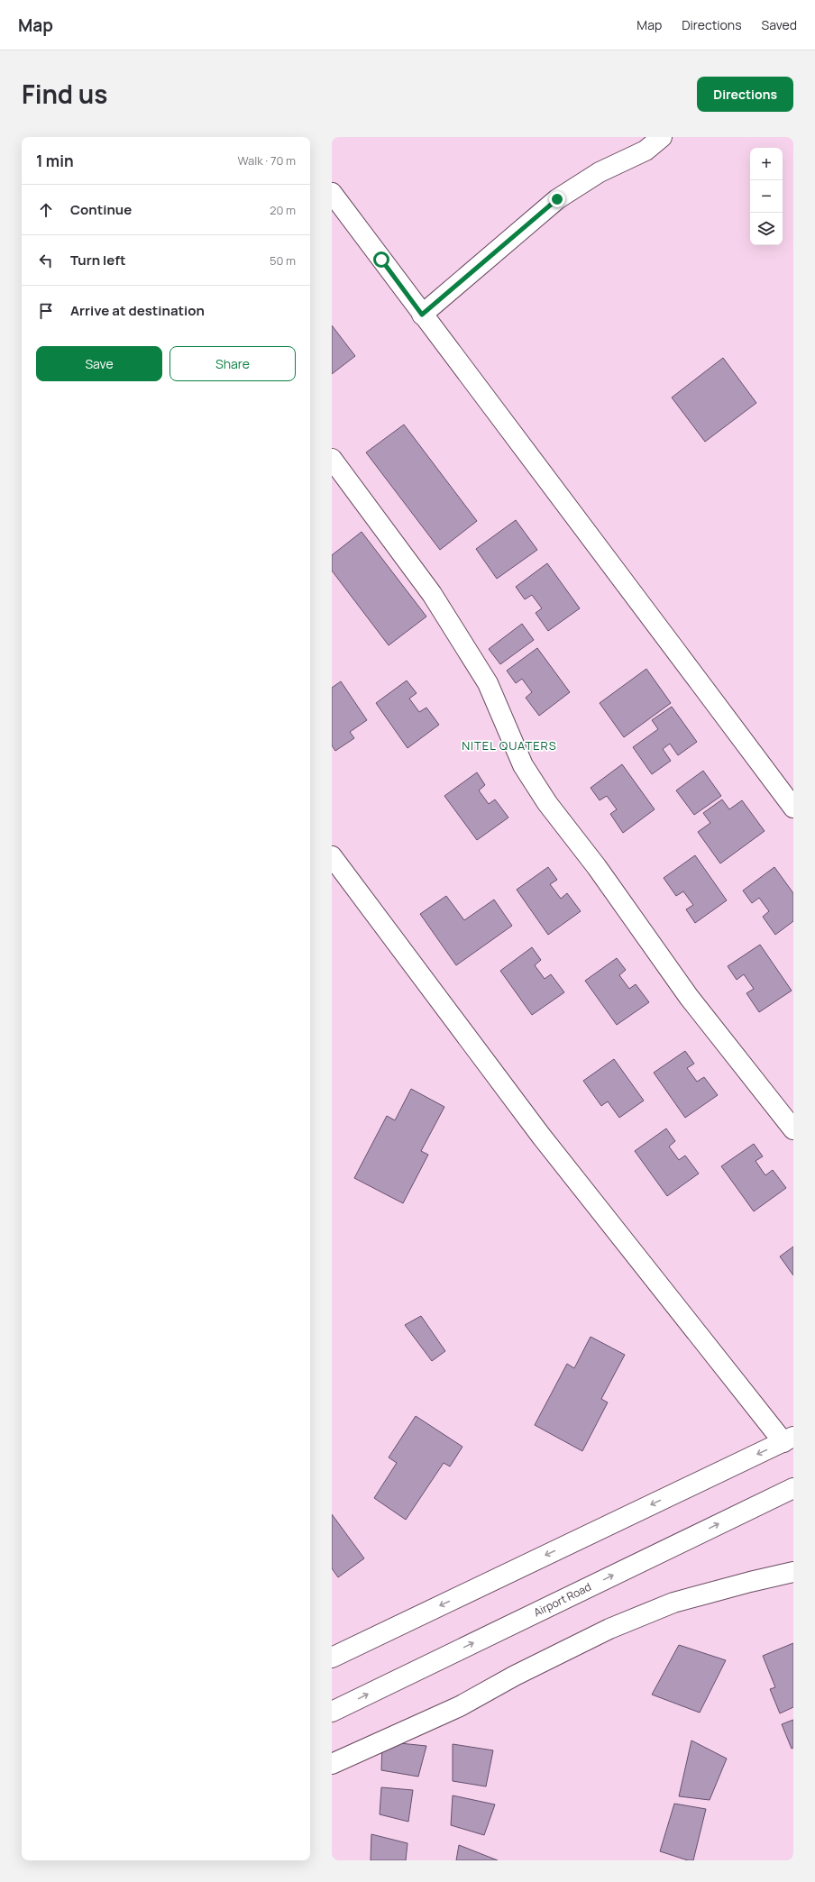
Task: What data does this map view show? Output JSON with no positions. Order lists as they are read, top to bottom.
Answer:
{
  "streets": {
    "street": ["Airport Road"]
  },
  "districts": ["NITEL QUATERS"],
  "page": {
    "header": "Map",
    "nav": ["Map", "Directions", "Saved"],
    "title": "Find us",
    "buttons": [
      "Directions",
      ["Save", "Share"]
    ],
    "heading": ["1 min", "Walk · 70 m"],
    "map_buttons": ["+", "−"],
    "list": [
      ["Continue", "20 m"],
      ["Turn left", "50 m"],
      "Arrive at destination"
    ]
  }
}
